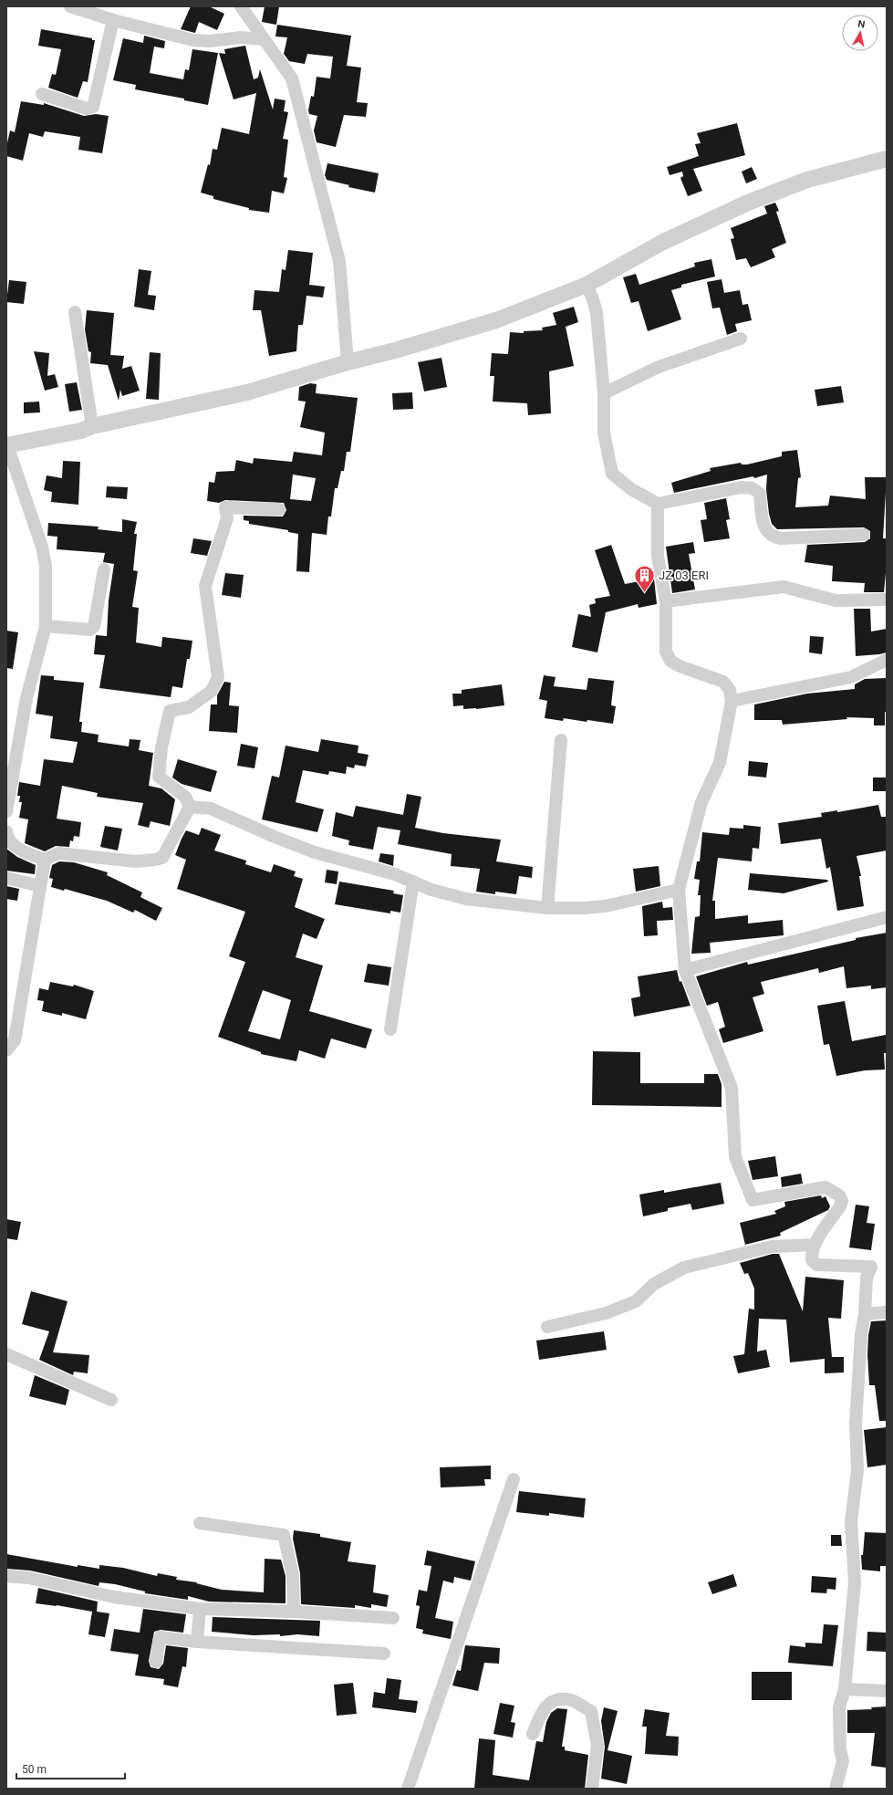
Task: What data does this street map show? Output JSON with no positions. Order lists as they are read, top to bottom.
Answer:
{
  "places": {
    "building": ["JZ 03 ERI"]
  },
  "scale_bar": "50 m",
  "north": "top"
}
